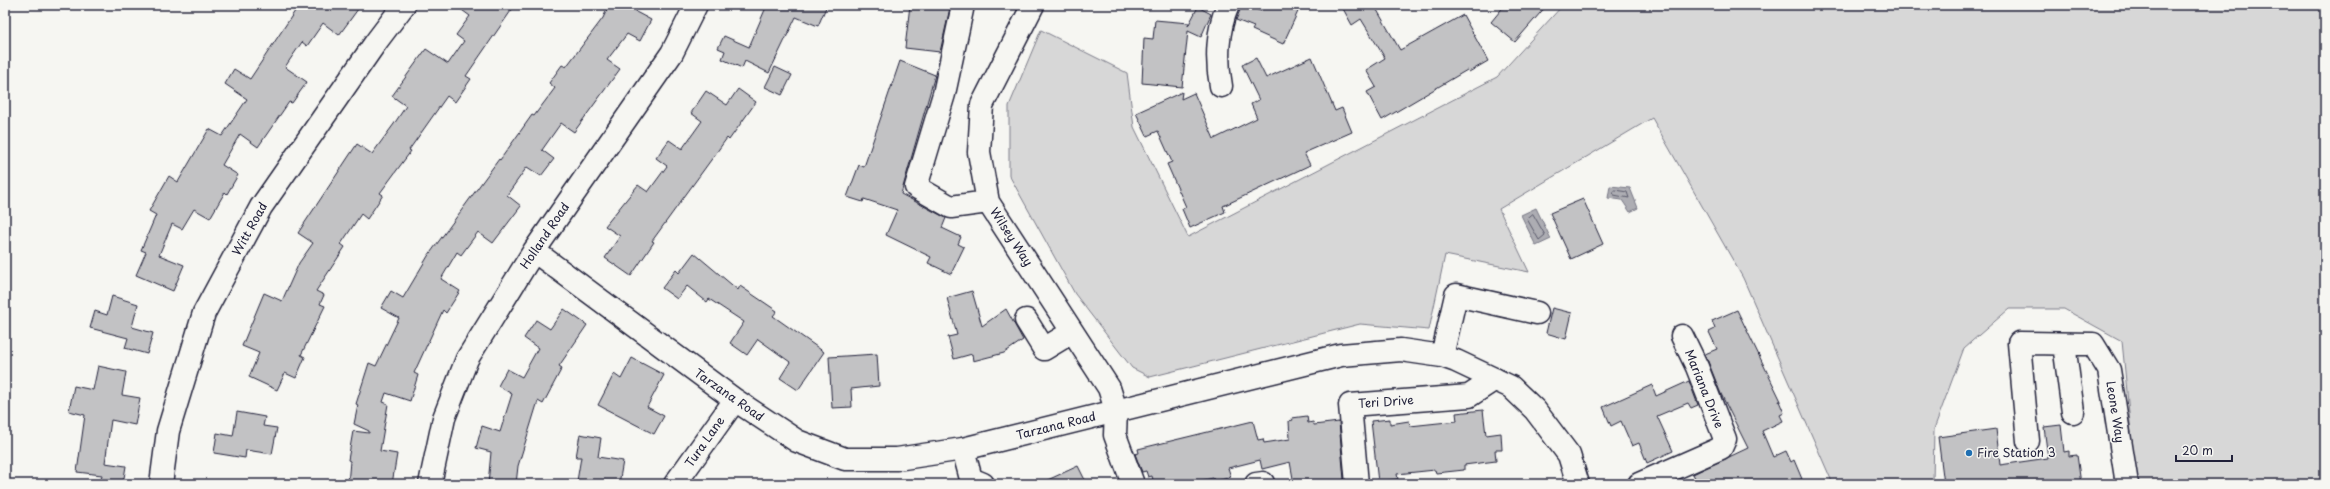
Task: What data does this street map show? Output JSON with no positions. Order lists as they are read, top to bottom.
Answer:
{
  "streets": {
    "street": [
      "Witt Road",
      "Holland Road",
      "Wilsey Way",
      "Mariana Drive",
      "Tarzana Road",
      "Teri Drive",
      "Leone Way",
      "Tura Lane"
    ]
  },
  "crossings": [
    ["Holland Road", "Tarzana Road"],
    ["Wilsey Way", "Tarzana Road"],
    ["Tarzana Road", "Teri Drive"],
    ["Tarzana Road", "Tura Lane"]
  ],
  "places": ["Fire Station 3"],
  "scale_bar": "20 m"
}
